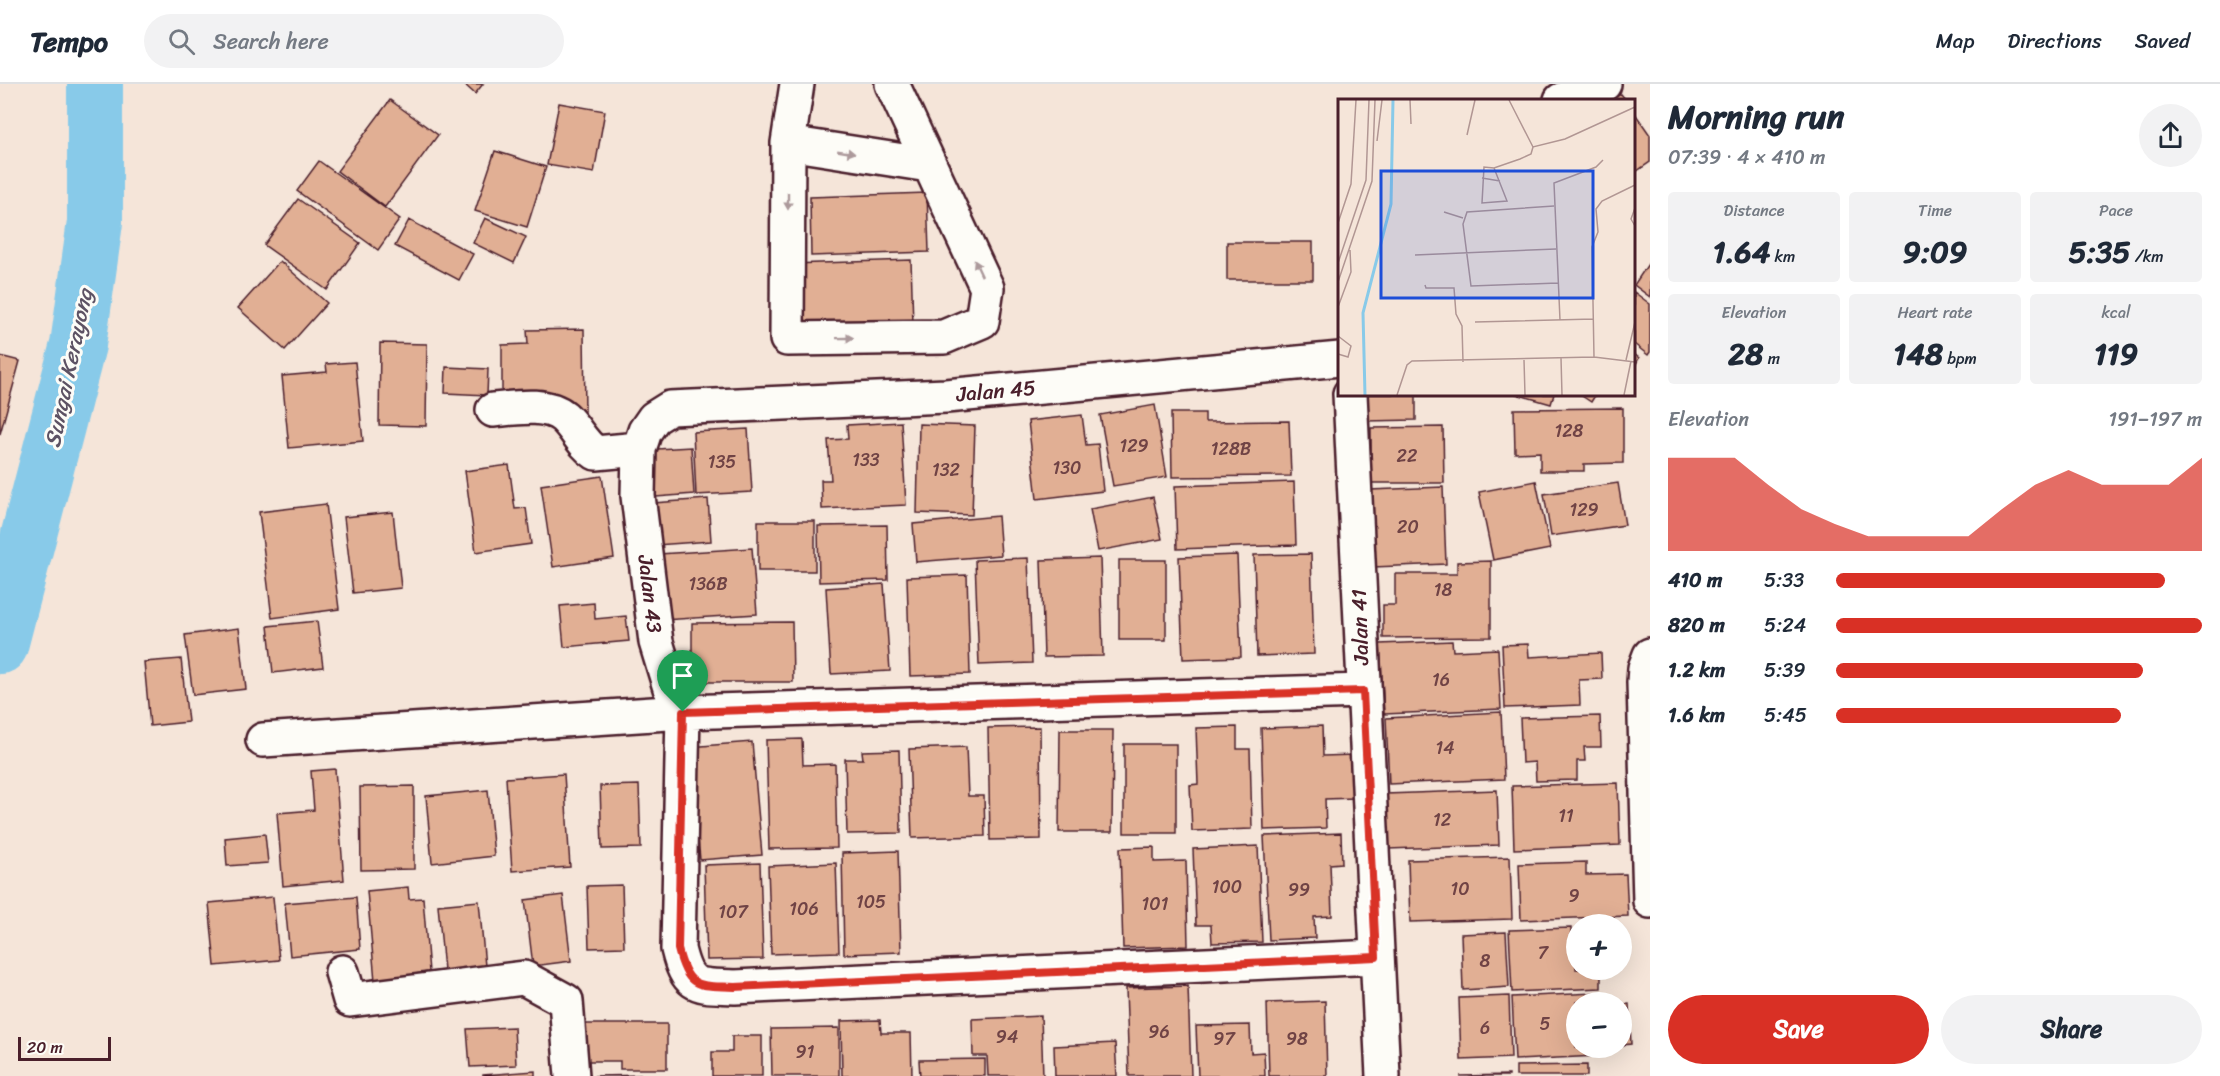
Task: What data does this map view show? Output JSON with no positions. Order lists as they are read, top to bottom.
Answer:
{
  "streets": {
    "street": ["Jalan 45", "Jalan 43", "Jalan 41"]
  },
  "crossings": [
    ["Jalan 45", "Jalan 43"],
    ["Jalan 43", "Jalan 41"]
  ],
  "water": ["Sungai Kerayong"],
  "house_numbers": [
    "128",
    "129",
    "128B",
    "22",
    "133",
    "135",
    "130",
    "132",
    "129",
    "20",
    "136B",
    "18",
    "16",
    "14",
    "11",
    "12",
    "100",
    "10",
    "99",
    "9",
    "105",
    "101",
    "106",
    "107",
    "7",
    "8",
    "5",
    "6",
    "96",
    "94",
    "97",
    "98",
    "91"
  ],
  "scale_bar": "20 m",
  "page": {
    "header": "Tempo",
    "search": "Search here",
    "nav": ["Map", "Directions", "Saved"],
    "heading": ["Morning run", "07:39 · 4 × 410 m"],
    "stats": [
      ["Distance", "1.64 km"],
      ["Time", "9:09"],
      ["Pace", "5:35 /km"],
      ["Elevation", "28 m"],
      ["Heart rate", "148 bpm"],
      ["kcal", "119"]
    ],
    "chart": ["Elevation", "191–197 m"],
    "list": [
      {
        "name": "410 m",
        "note": "5:33"
      },
      {
        "name": "820 m",
        "note": "5:24"
      },
      {
        "name": "1.2 km",
        "note": "5:39"
      },
      {
        "name": "1.6 km",
        "note": "5:45"
      }
    ],
    "map_buttons": ["+", "−"],
    "buttons": ["Save", "Share"],
    "scale": "20 m"
  }
}
